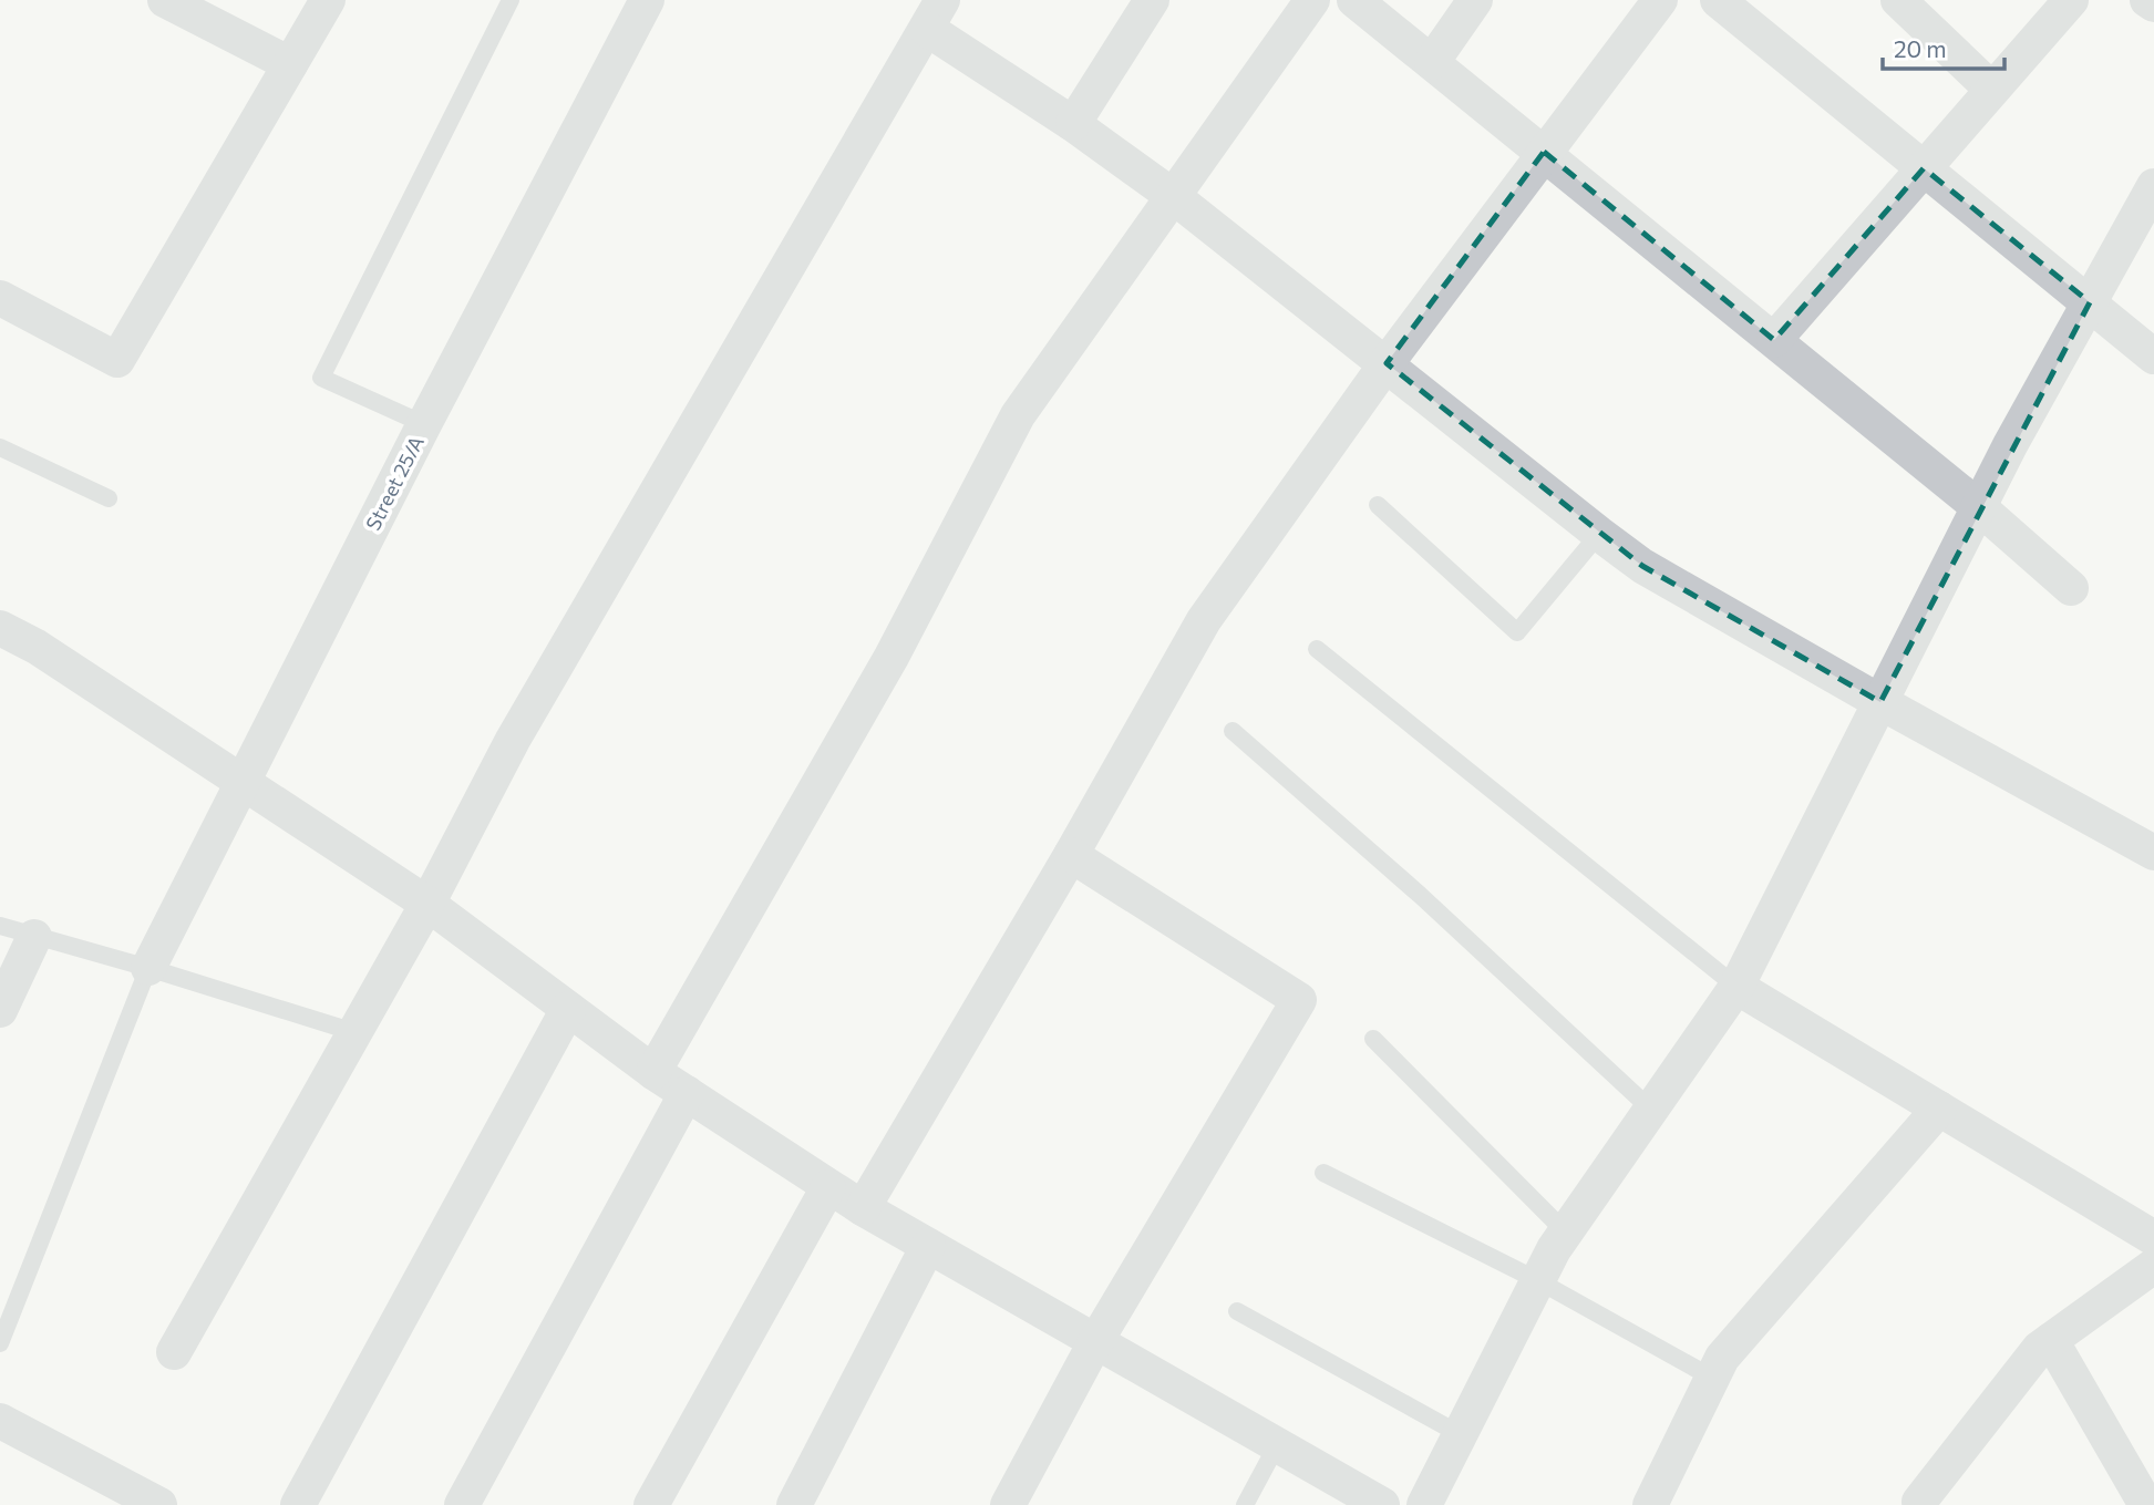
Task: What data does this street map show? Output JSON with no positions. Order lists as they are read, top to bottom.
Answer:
{
  "streets": {
    "street": ["Street 25/A"]
  },
  "scale_bar": "20 m"
}
